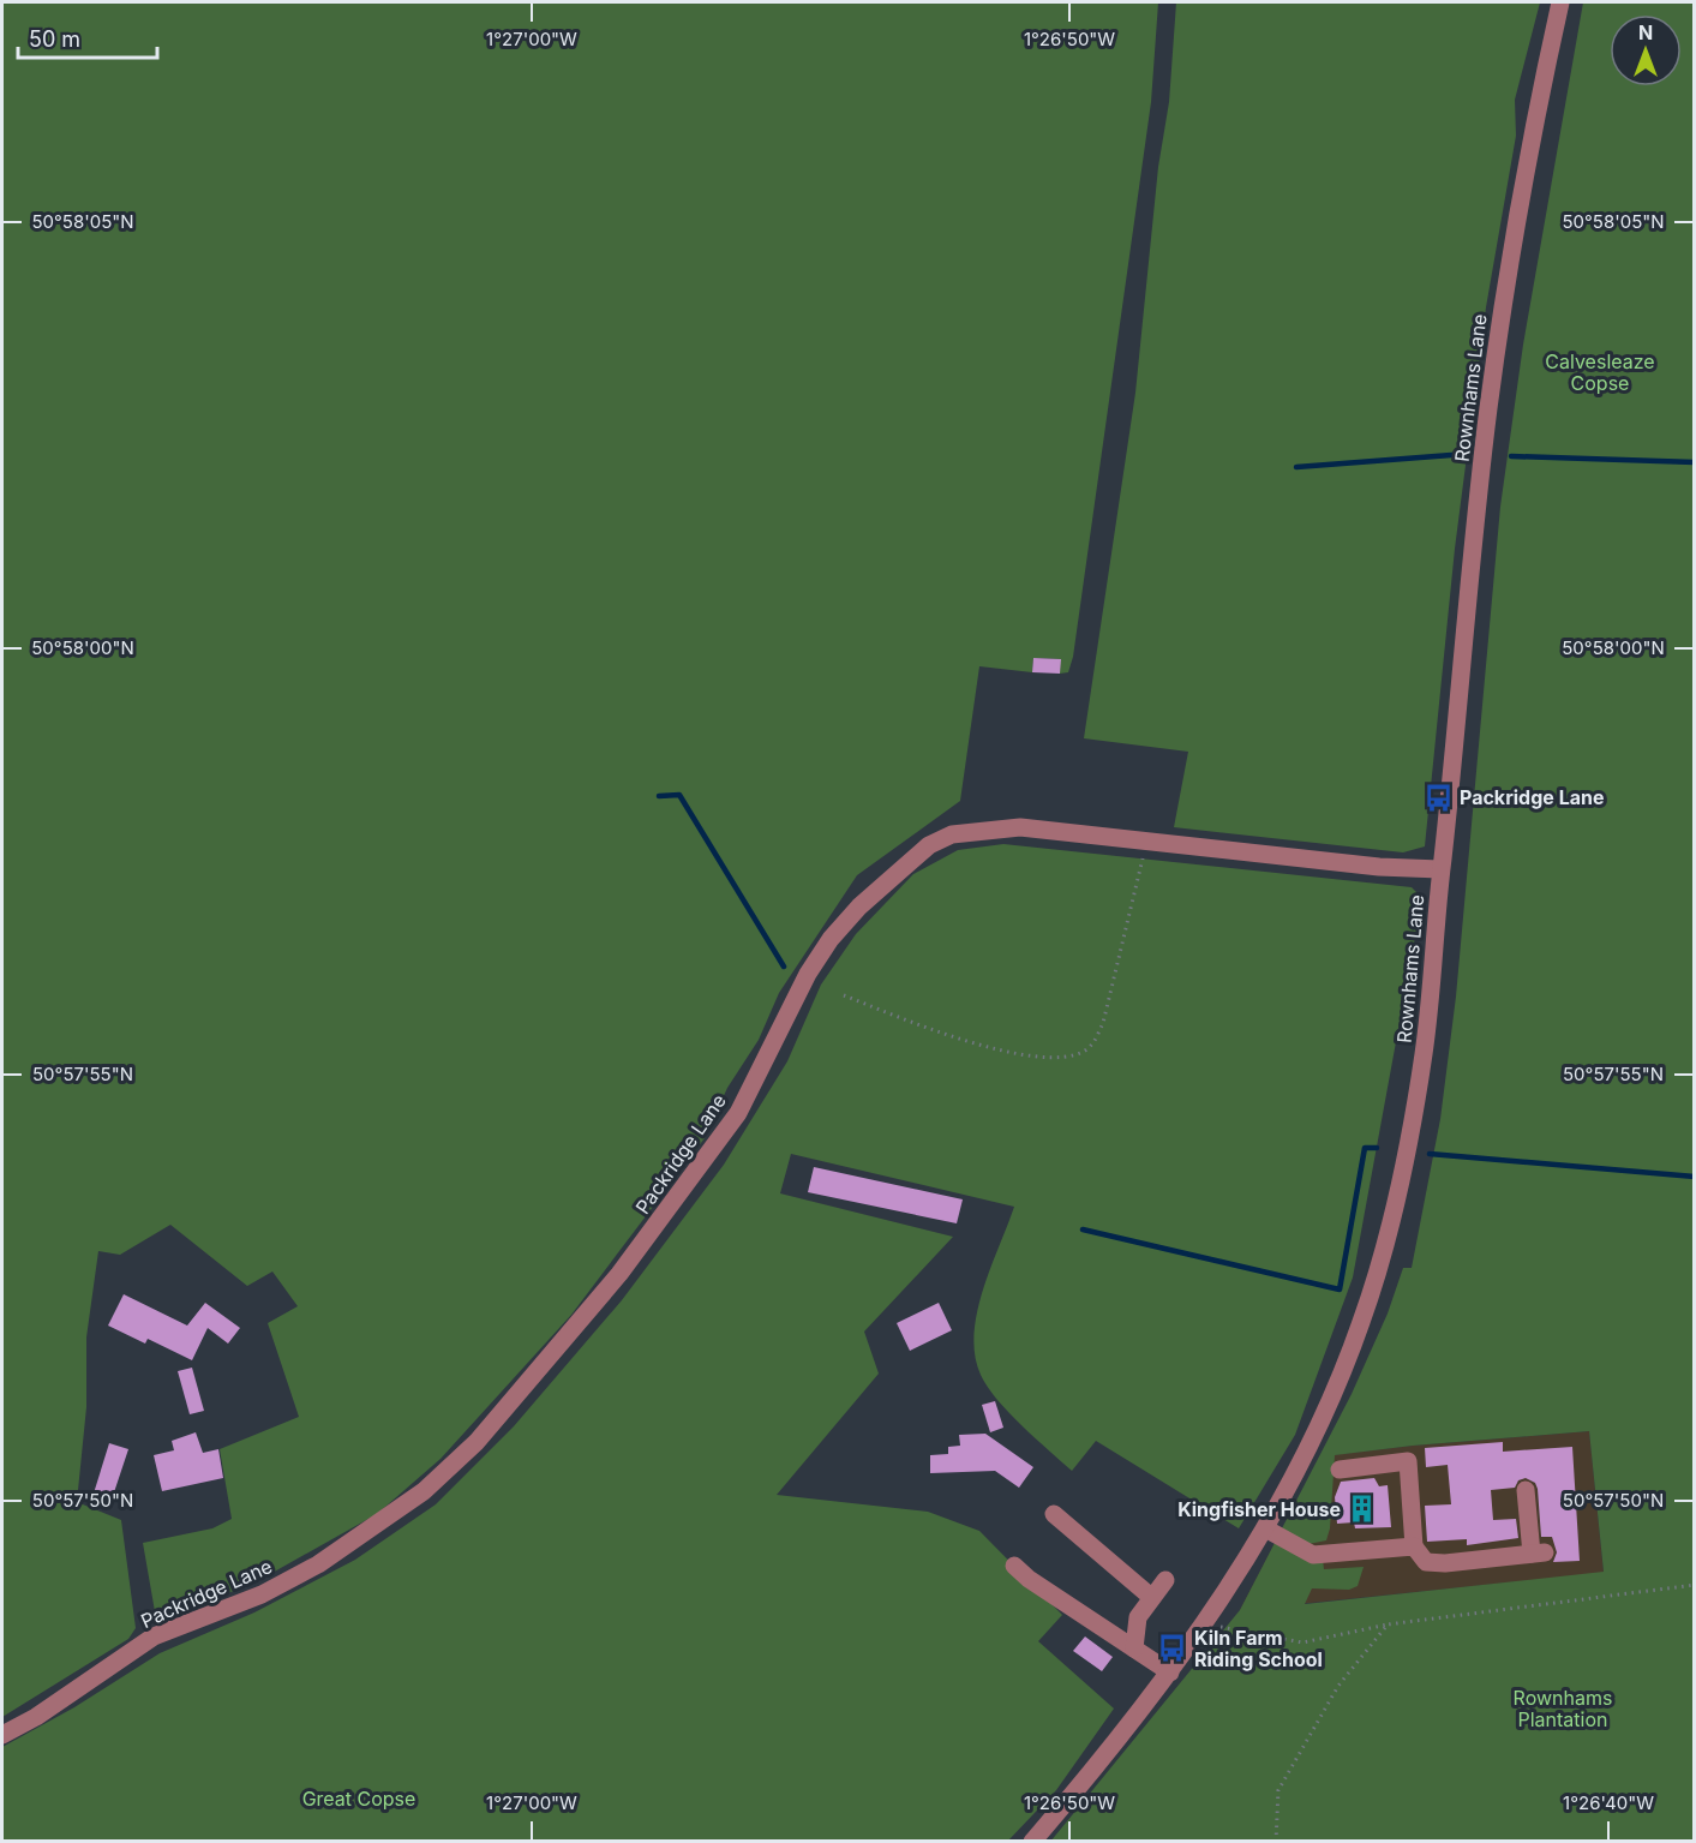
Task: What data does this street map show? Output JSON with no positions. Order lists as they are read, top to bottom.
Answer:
{
  "streets": {
    "street": ["Rownhams Lane", "Packridge Lane"]
  },
  "crossings": [
    ["Rownhams Lane", "Packridge Lane"]
  ],
  "parks": ["Calvesleaze Copse", "Rownhams Plantation", "Great Copse"],
  "places": {
    "bus stop": ["Packridge Lane", "Kiln Farm Riding School"],
    "building": ["Kingfisher House"]
  },
  "scale_bar": "50 m",
  "north": "top",
  "coordinates": [
    "1°27'00\"W",
    "1°26'50\"W",
    "50°58'05\"N",
    "50°58'00\"N",
    "50°57'55\"N",
    "50°57'50\"N",
    "1°26'40\"W"
  ]
}
